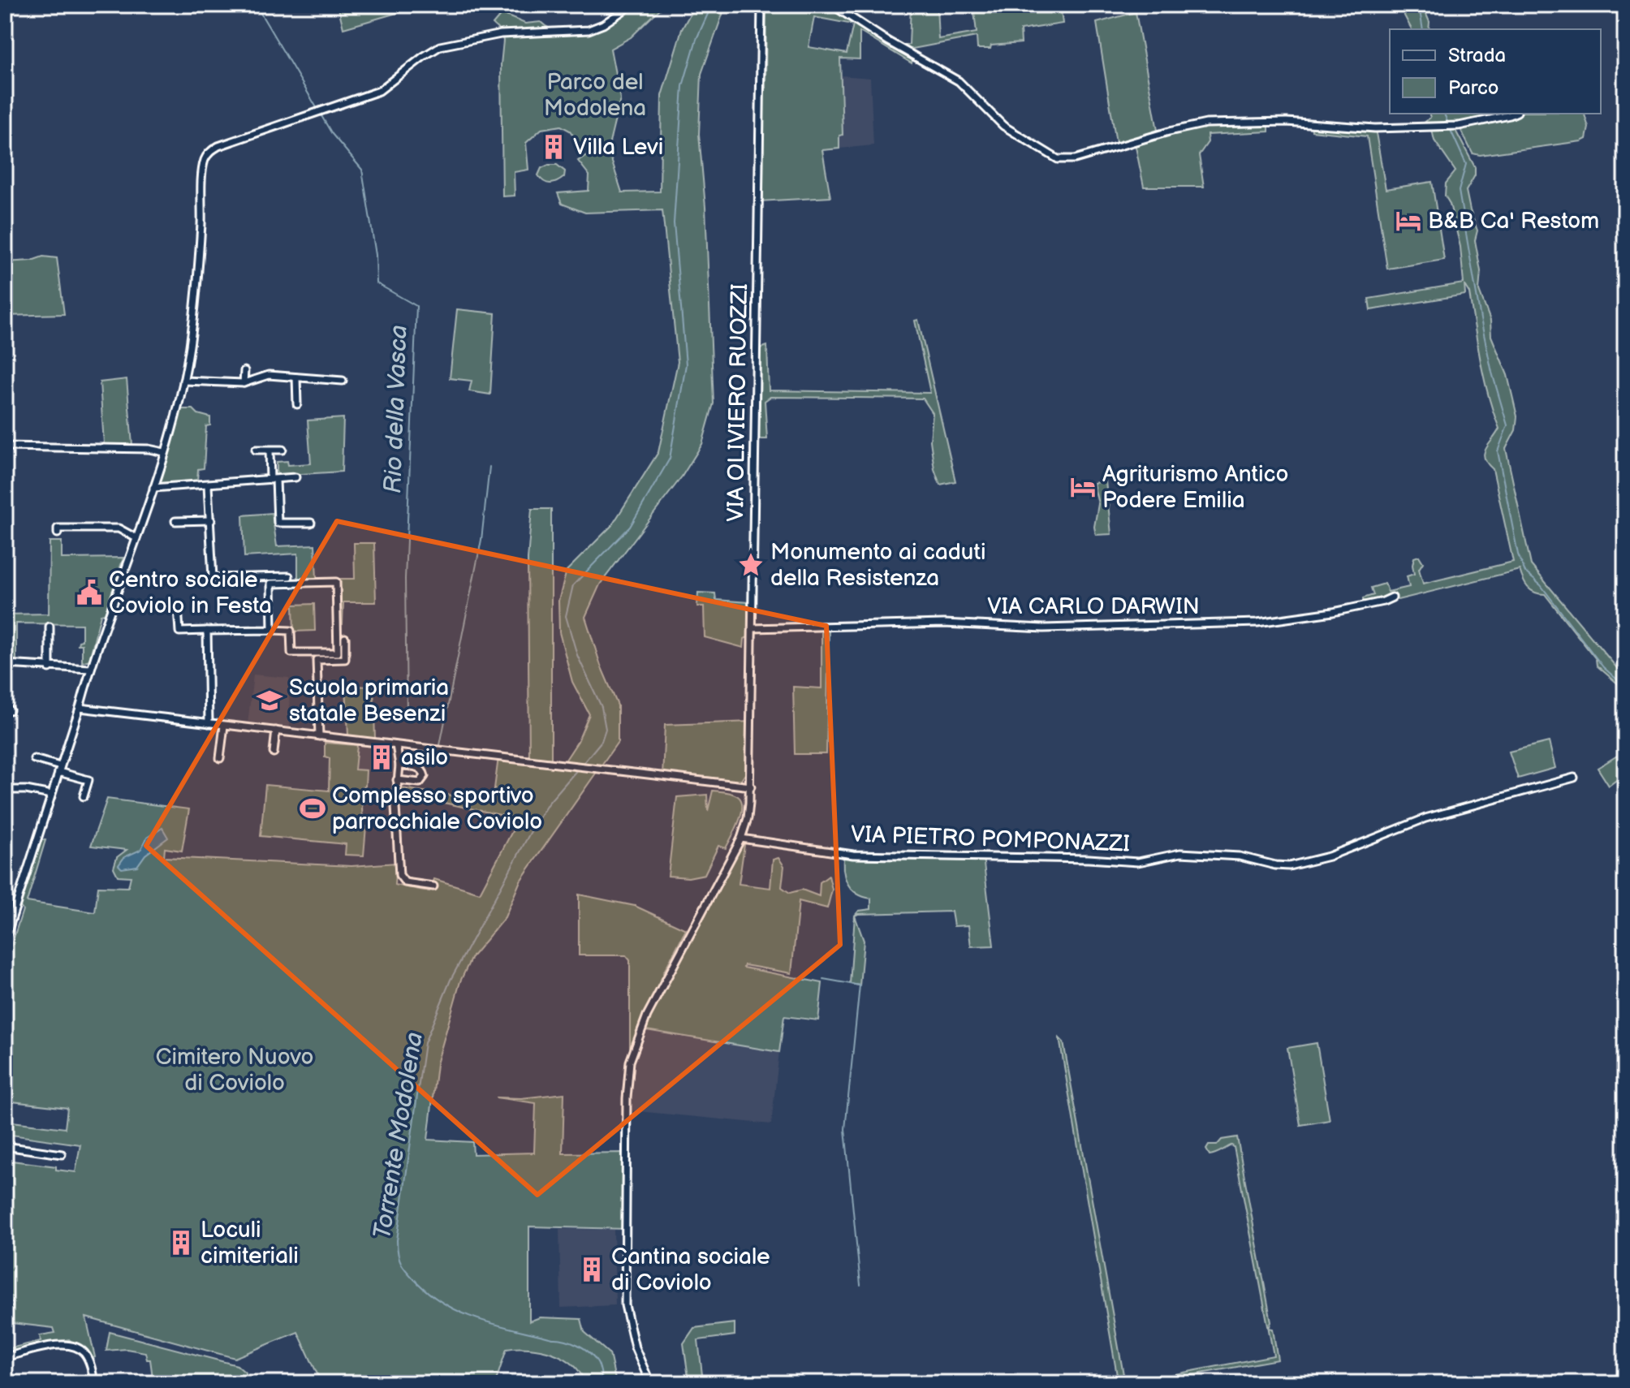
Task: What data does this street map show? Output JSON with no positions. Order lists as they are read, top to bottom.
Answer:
{
  "streets": {
    "street": ["VIA OLIVIERO RUOZZI", "VIA CARLO DARWIN", "VIA PIETRO POMPONAZZI"]
  },
  "crossings": [
    ["VIA OLIVIERO RUOZZI", "VIA CARLO DARWIN"],
    ["VIA OLIVIERO RUOZZI", "VIA PIETRO POMPONAZZI"]
  ],
  "water": ["Rio della Vasca", "Torrente Modolena"],
  "parks": ["Parco del Modolena", "Cimitero Nuovo di Coviolo"],
  "places": {
    "building": [
      "Villa Levi",
      "asilo",
      "Loculi cimiteriali",
      "Cantina sociale di Coviolo"
    ],
    "hotel": ["B&B Ca' Restom", "Agriturismo Antico Podere Emilia"],
    "place": ["Monumento ai caduti della Resistenza"],
    "public building": ["Centro sociale Coviolo in Festa"],
    "school or university": ["Scuola primaria statale Besenzi"],
    "sports": ["Complesso sportivo parrocchiale Coviolo"]
  },
  "legend": ["Strada", "Parco"]
}
